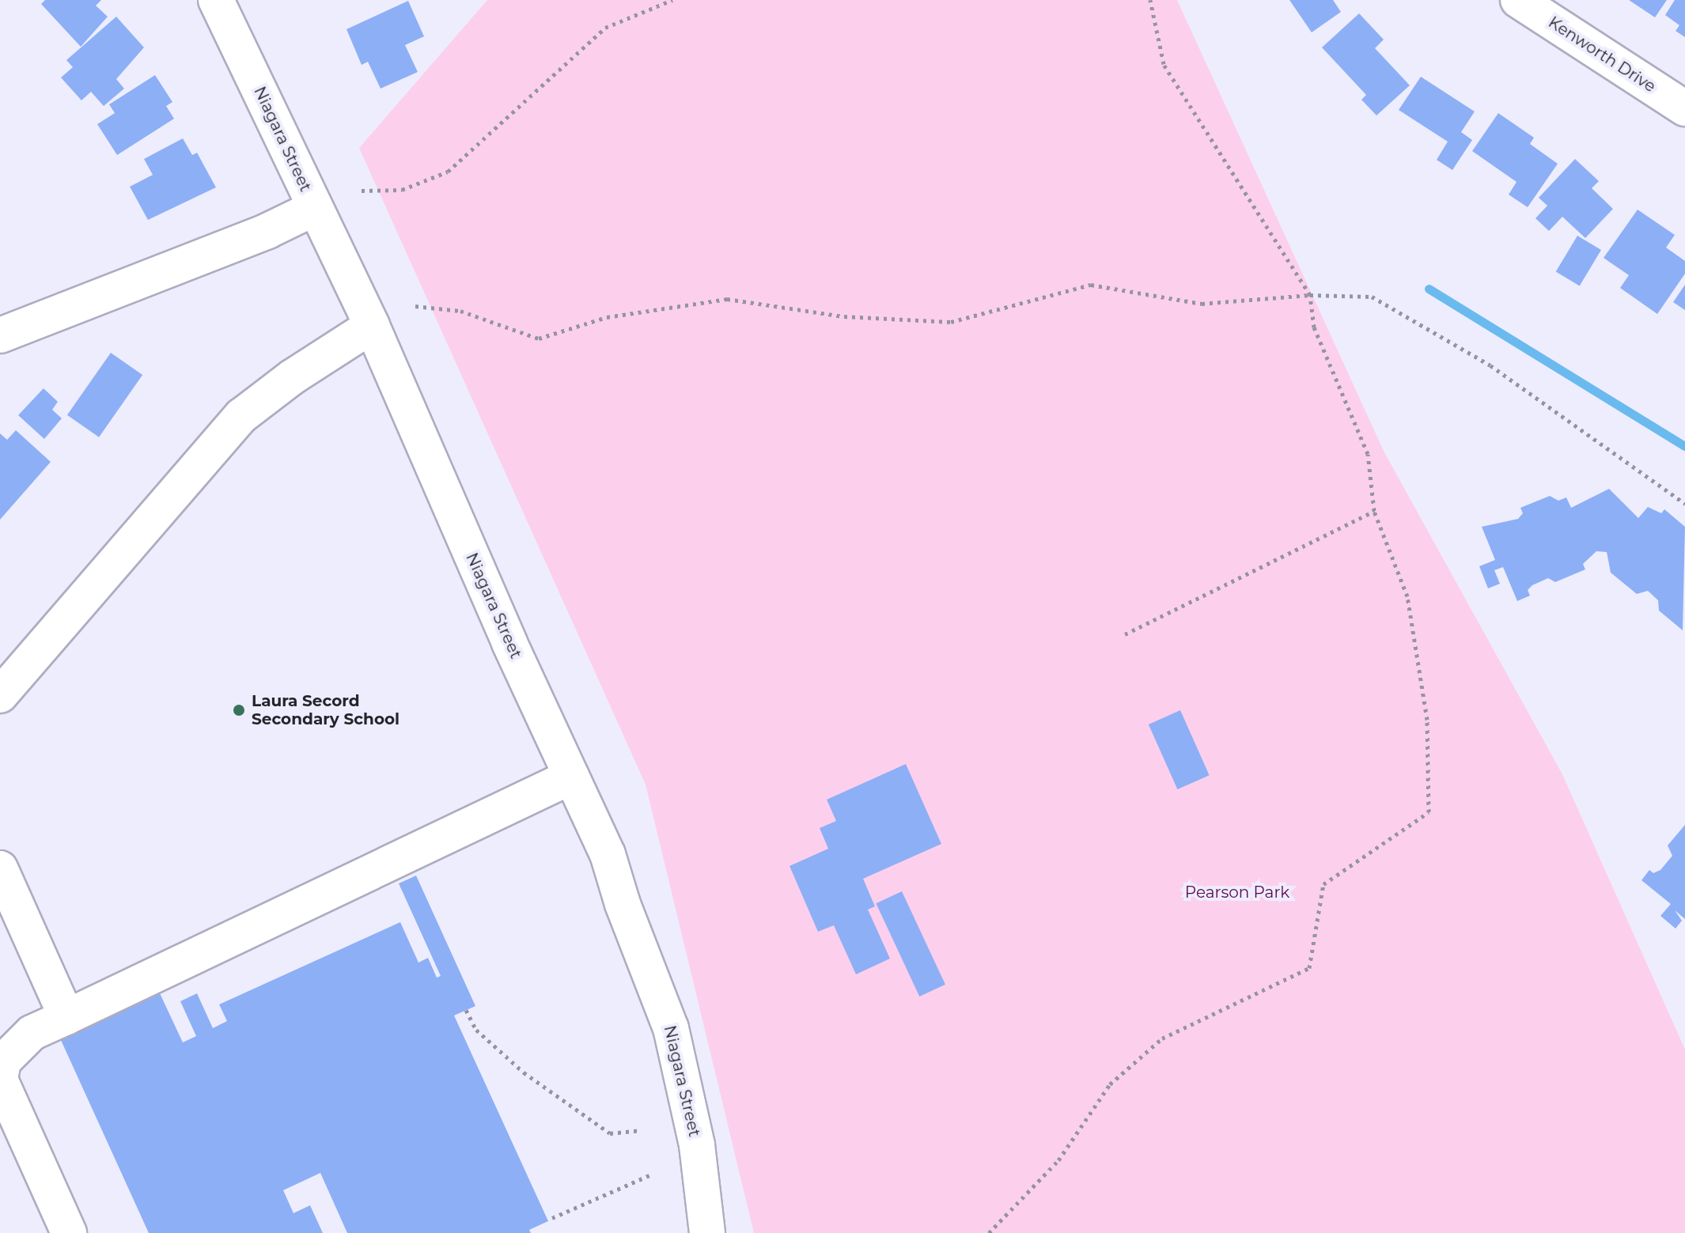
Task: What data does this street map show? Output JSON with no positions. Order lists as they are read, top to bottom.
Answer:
{
  "streets": {
    "main road": ["Kenworth Drive", "Niagara Street"]
  },
  "parks": ["Pearson Park"],
  "places": ["Laura Secord Secondary School"]
}
